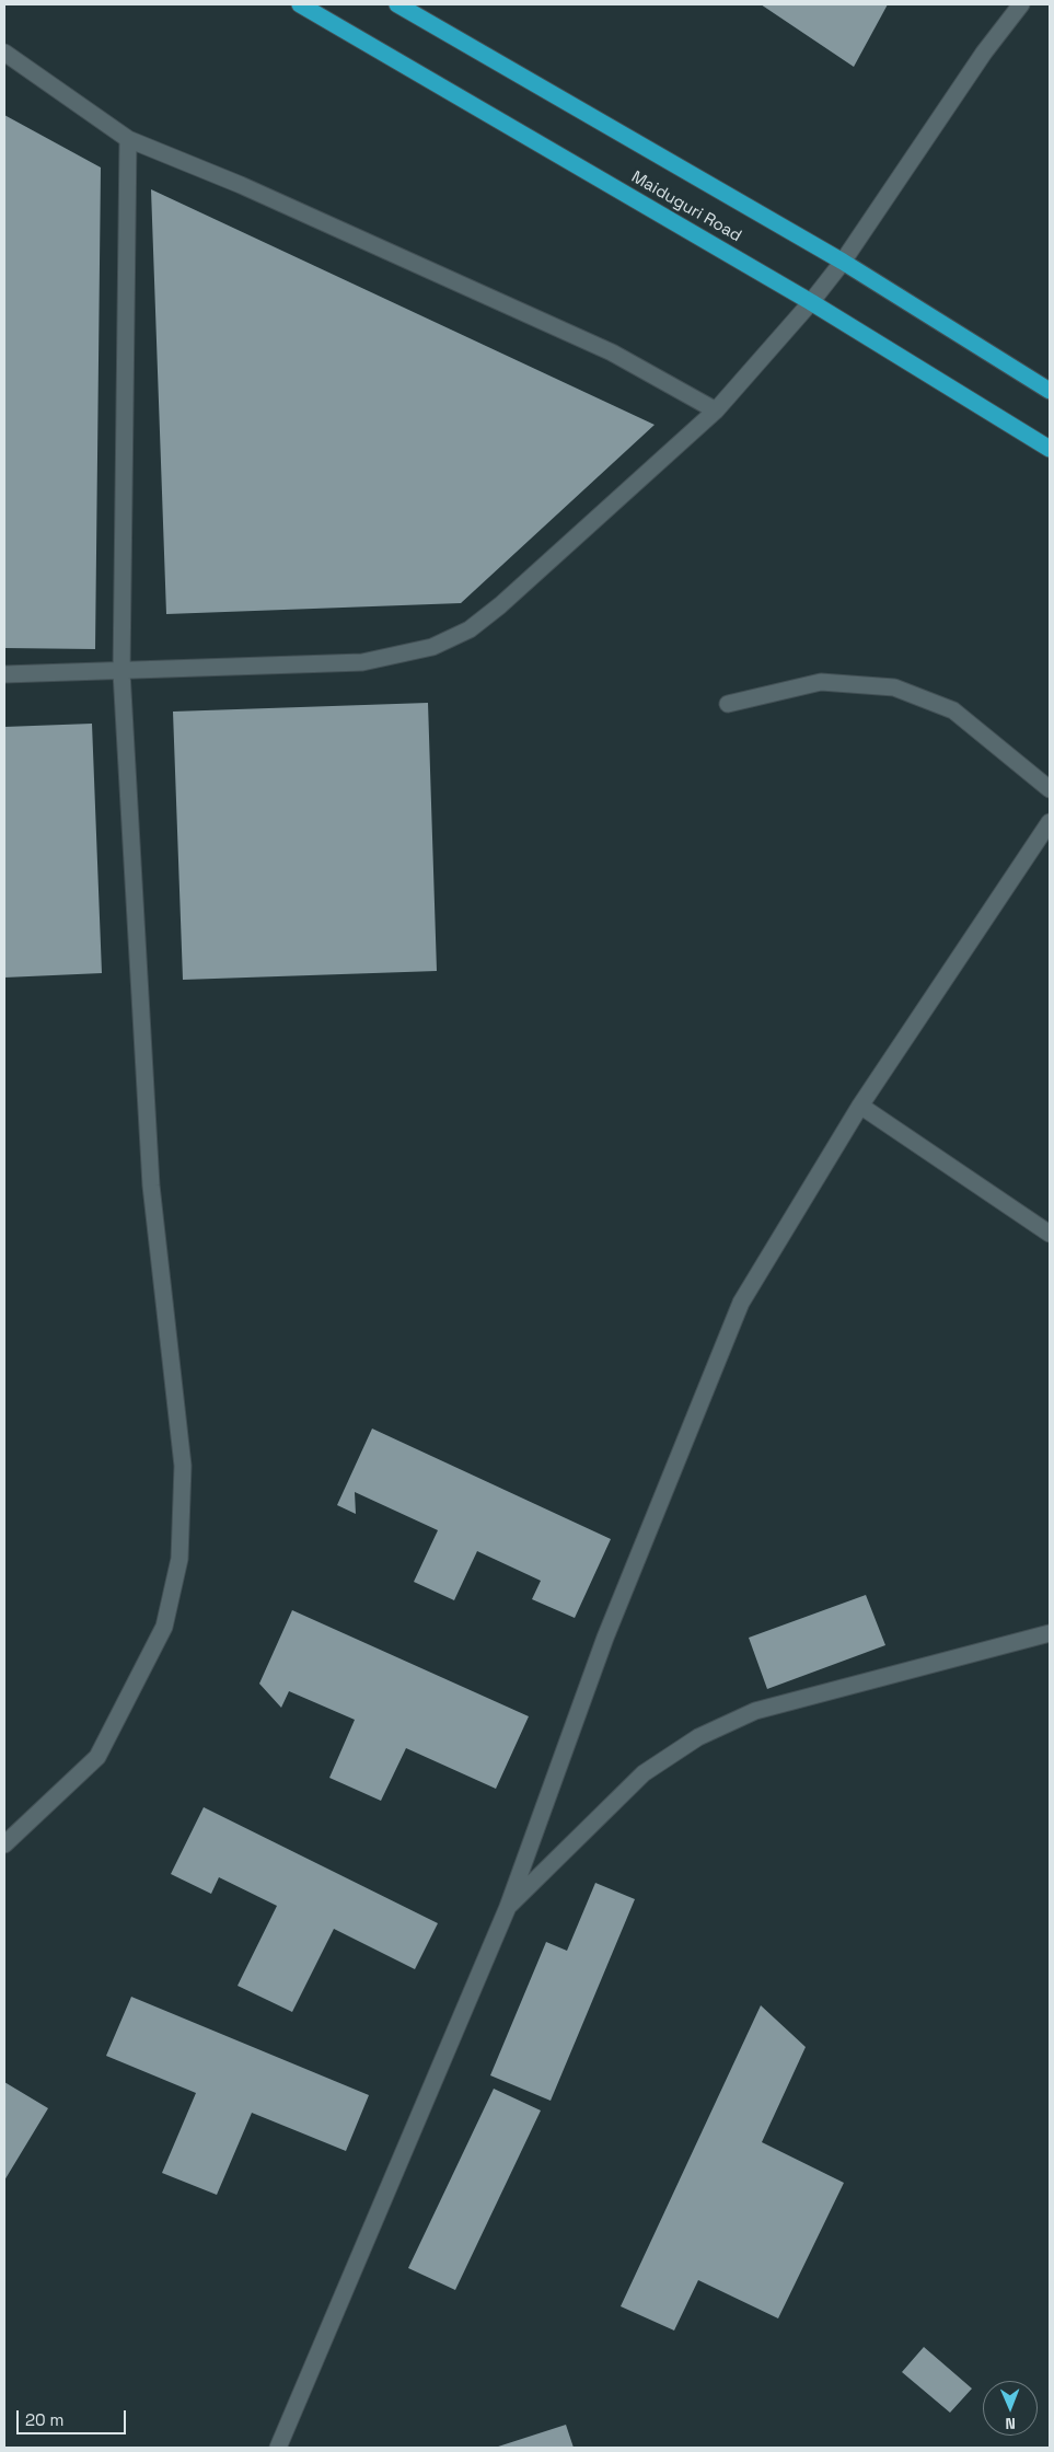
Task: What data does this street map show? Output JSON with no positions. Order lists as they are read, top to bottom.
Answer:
{
  "streets": {
    "highway": ["Maiduguri Road"]
  },
  "scale_bar": "20 m",
  "north": "bottom"
}
